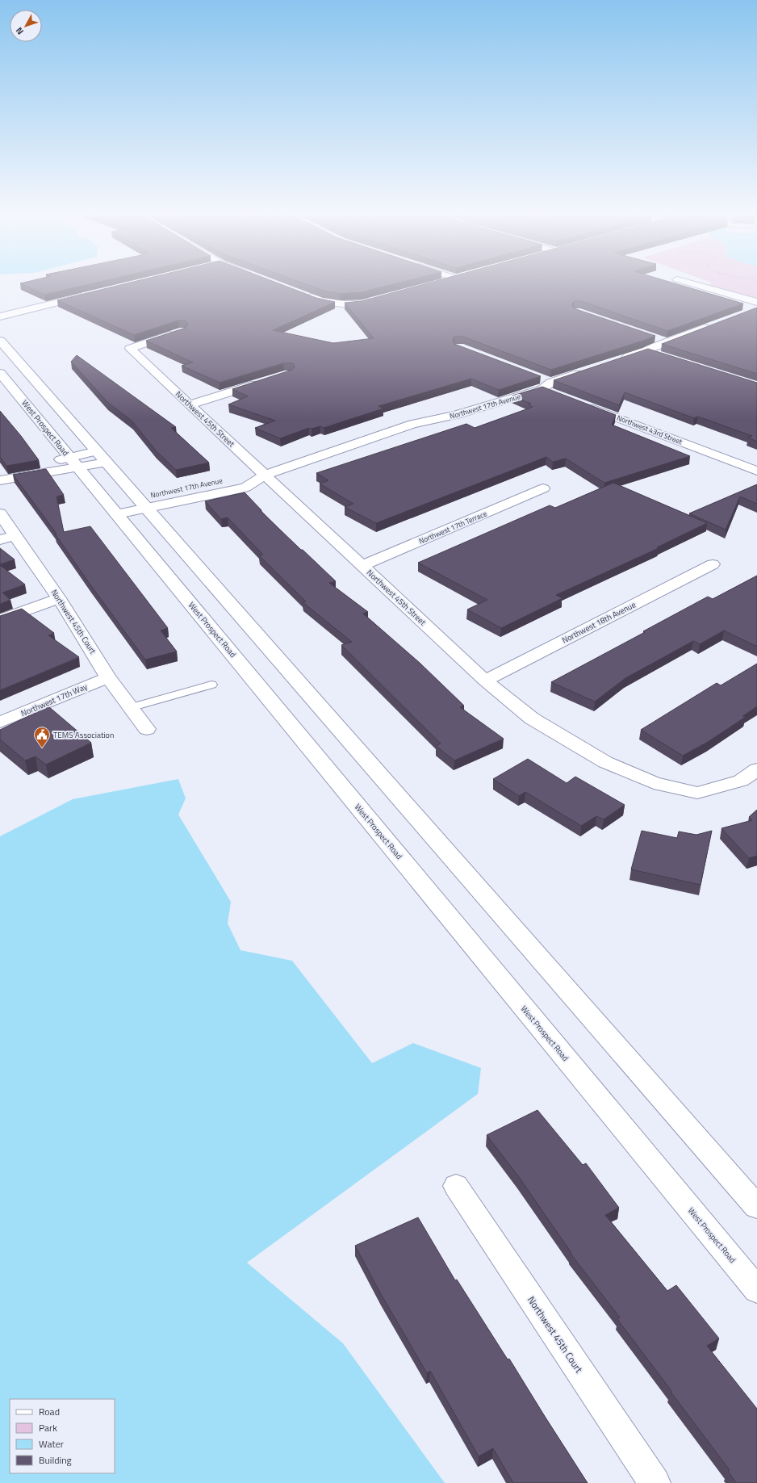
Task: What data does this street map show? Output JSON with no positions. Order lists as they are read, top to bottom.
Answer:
{
  "streets": {
    "street": [
      "Northwest 17th Avenue",
      "Northwest 45th Street",
      "West Prospect Road",
      "Northwest 43rd Street",
      "Northwest 17th Terrace",
      "Northwest 45th Court",
      "Northwest 18th Avenue",
      "Northwest 17th Way"
    ]
  },
  "crossings": [
    ["Northwest 17th Avenue", "Northwest 45th Street"],
    ["Northwest 17th Avenue", "West Prospect Road"],
    ["Northwest 45th Street", "Northwest 17th Terrace"],
    ["Northwest 45th Street", "Northwest 18th Avenue"],
    ["Northwest 45th Court", "Northwest 17th Way"]
  ],
  "places": {
    "public building": ["TEMS Association"]
  },
  "legend": [
    "Road",
    "Park",
    "Water",
    "Building"
  ],
  "north": "bottom left"
}
